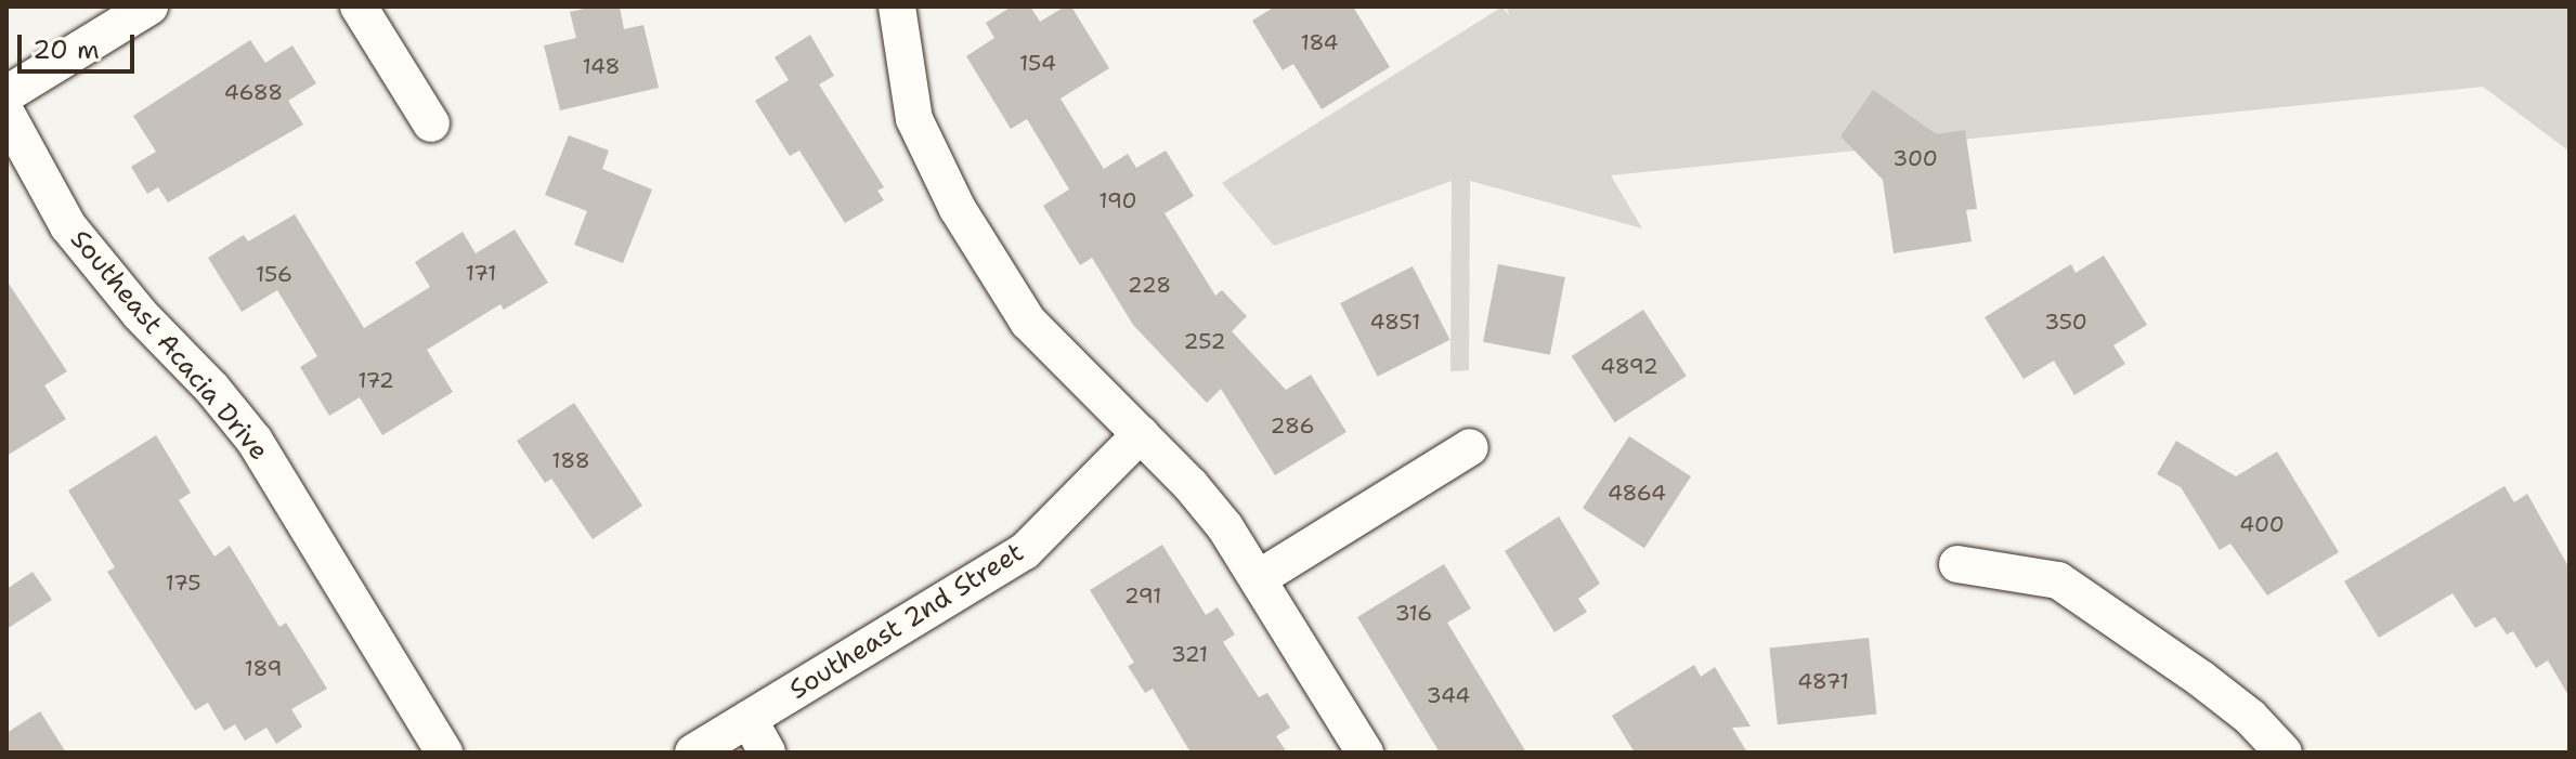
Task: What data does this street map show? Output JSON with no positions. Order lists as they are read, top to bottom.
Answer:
{
  "streets": {
    "street": ["Southeast Acacia Drive", "Southeast 2nd Street"]
  },
  "house_numbers": [
    "184",
    "154",
    "148",
    "4688",
    "300",
    "190",
    "171",
    "156",
    "228",
    "4851",
    "350",
    "252",
    "4892",
    "172",
    "286",
    "188",
    "4864",
    "400",
    "175",
    "291",
    "316",
    "321",
    "189",
    "4871",
    "344"
  ],
  "scale_bar": "20 m"
}
